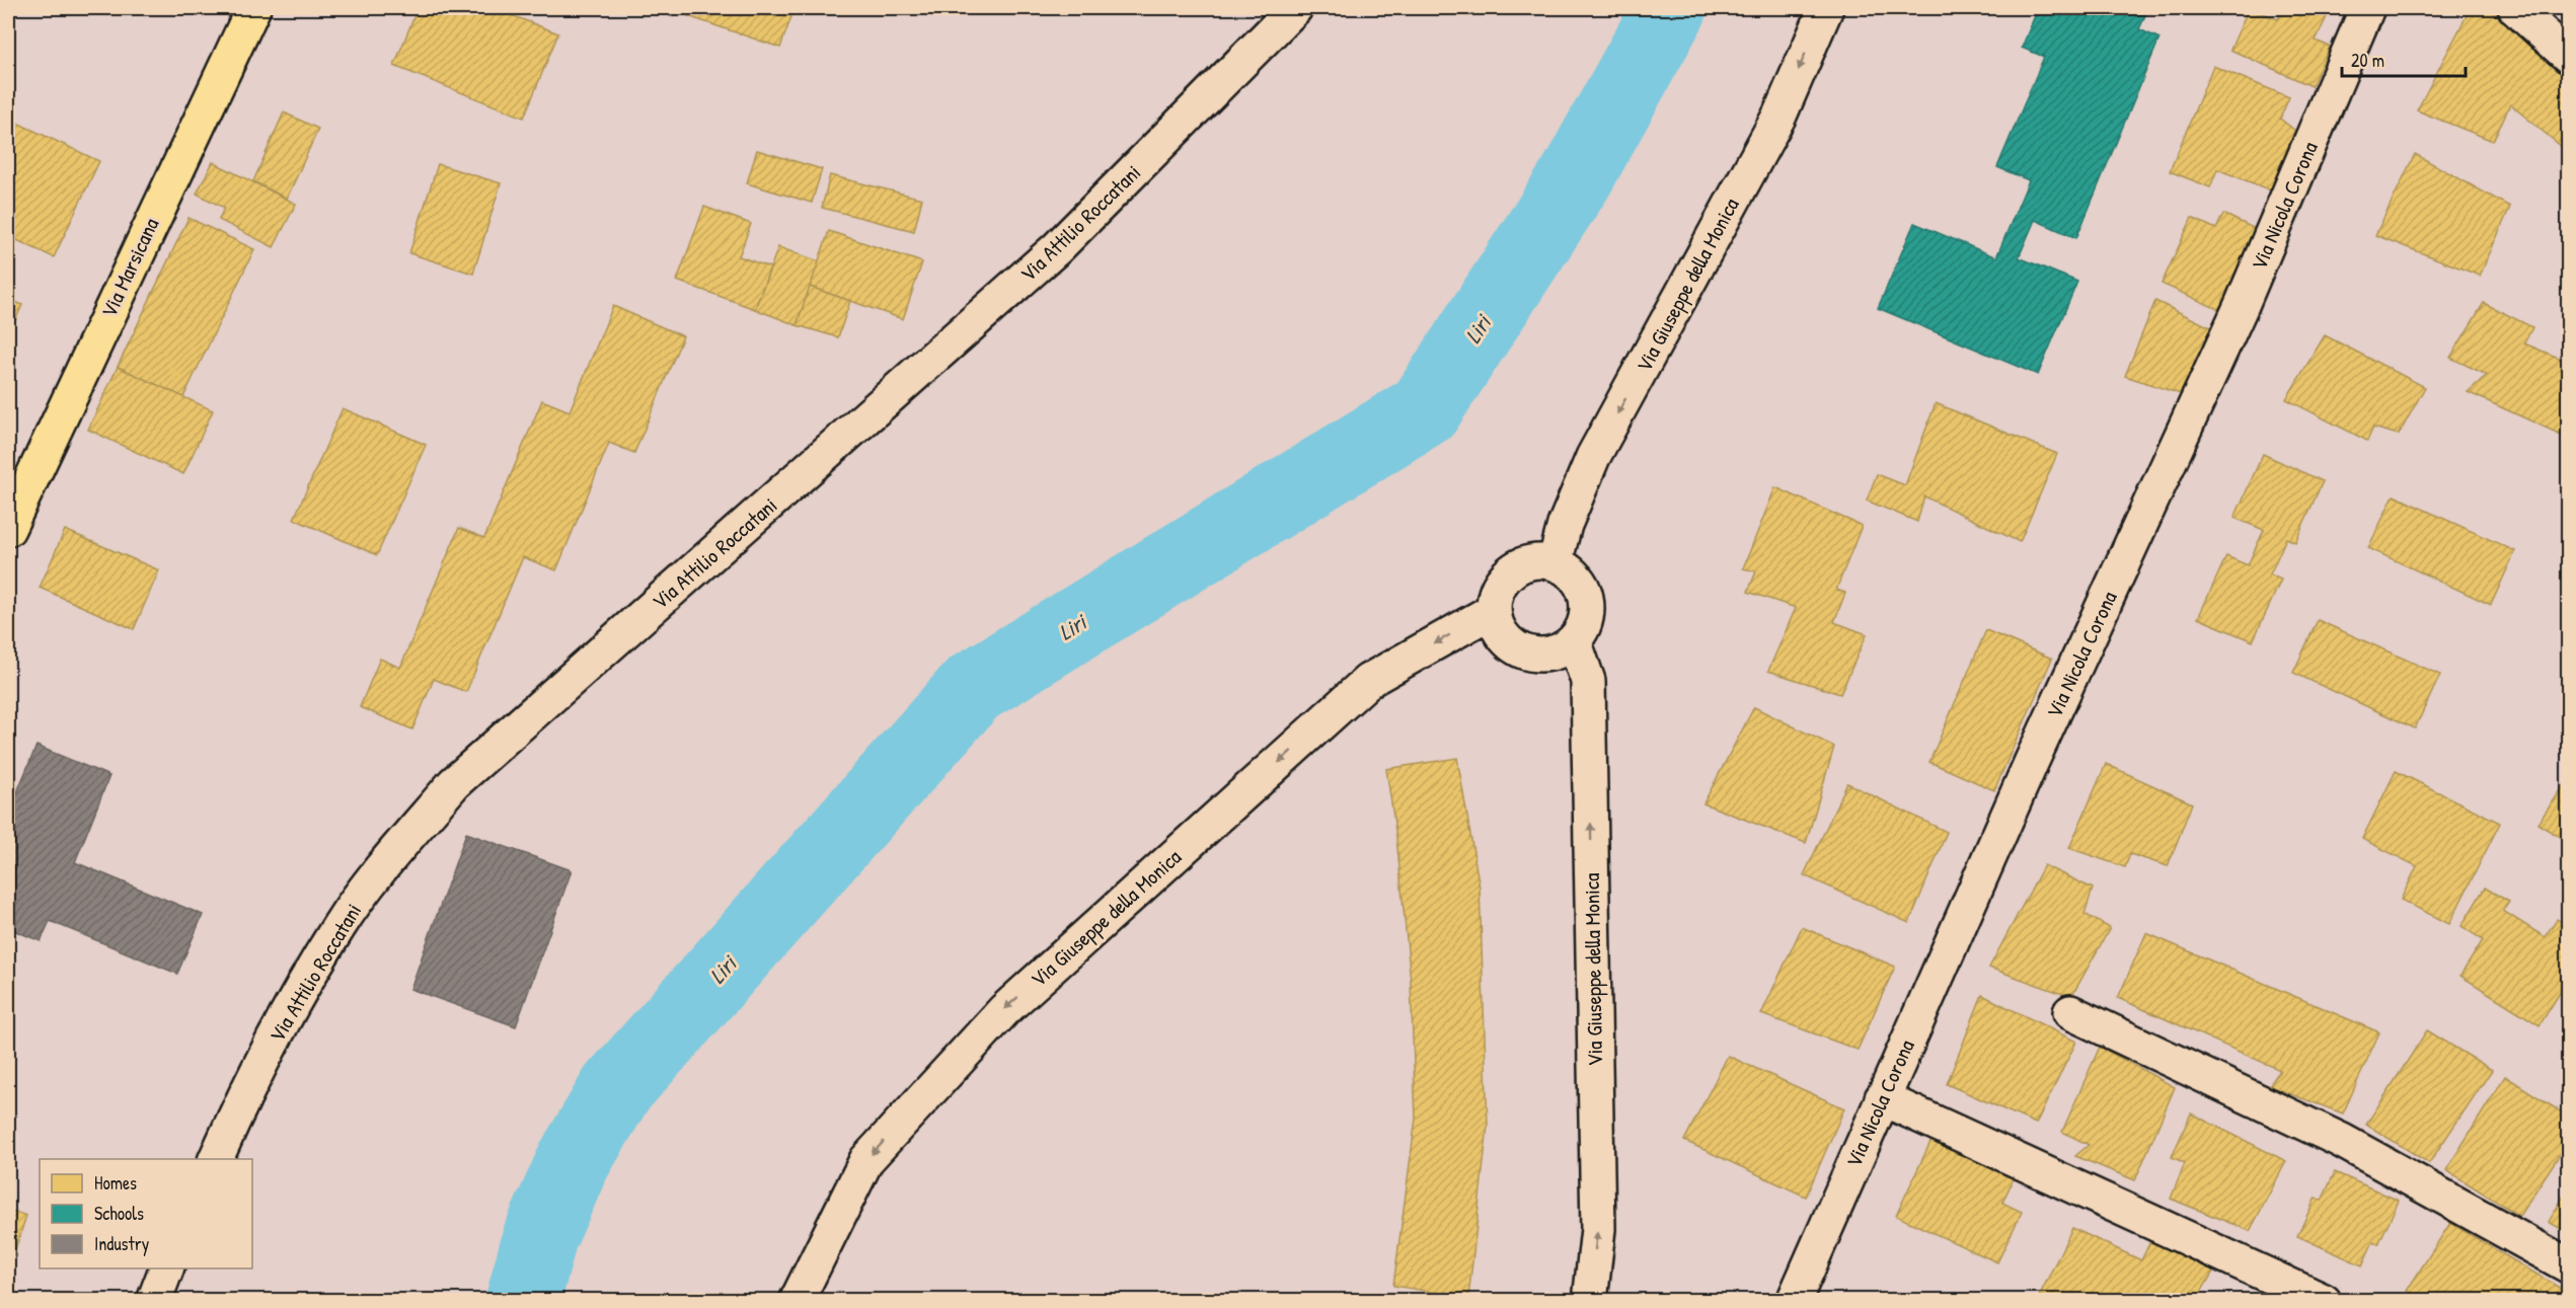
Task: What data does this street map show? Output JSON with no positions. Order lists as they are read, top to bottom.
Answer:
{
  "streets": {
    "main road": ["Via Marsicana"],
    "street": ["Via Nicola Corona", "Via Attilio Roccatani", "Via Giuseppe della Monica"]
  },
  "water": ["Liri"],
  "legend": ["Homes", "Schools", "Industry"],
  "scale_bar": "20 m"
}
